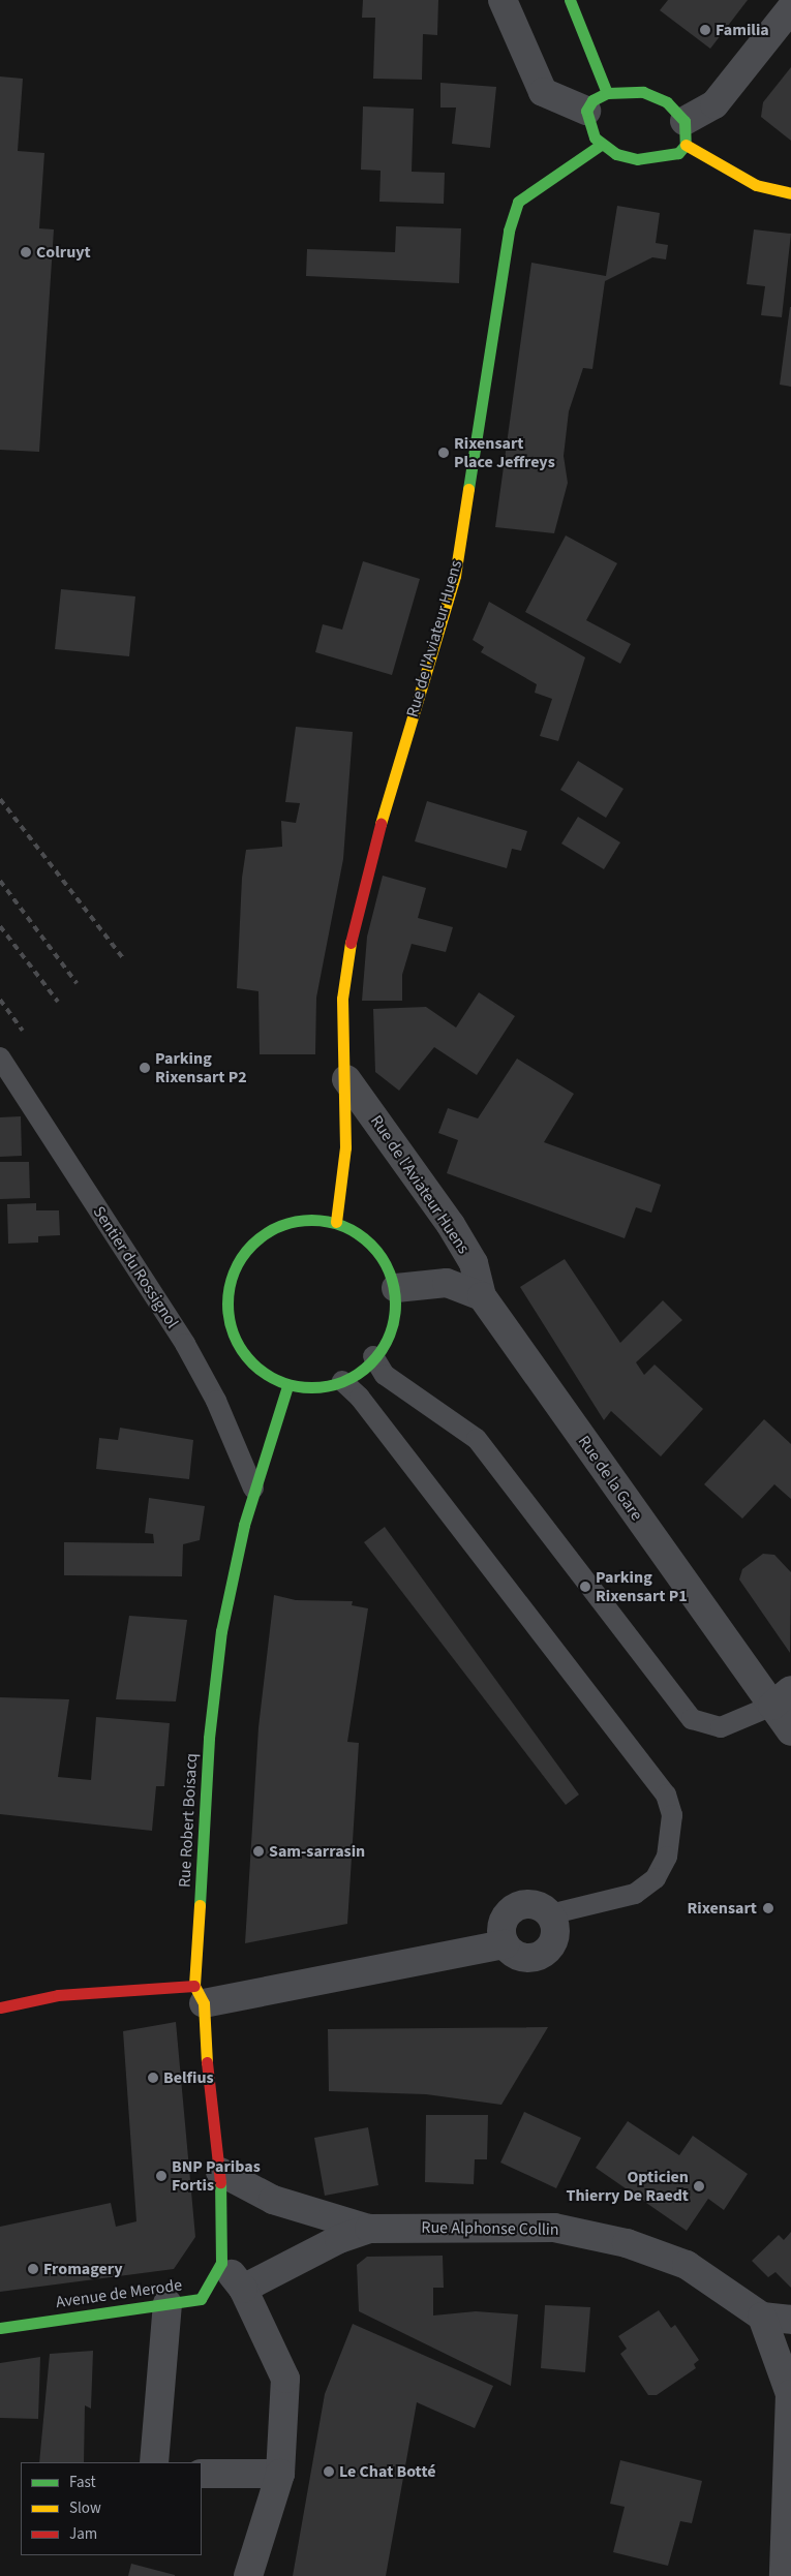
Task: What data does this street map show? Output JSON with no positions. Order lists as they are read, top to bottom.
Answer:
{
  "streets": {
    "street": [
      "Rue de l'Aviateur Huens",
      "Rue de la Gare",
      "Rue Robert Boisacq",
      "Rue Alphonse Collin",
      "Avenue de Merode"
    ],
    "lane": ["Sentier du Rossignol"]
  },
  "crossings": [
    ["Rue de l'Aviateur Huens", "Rue de la Gare"],
    ["Rue de l'Aviateur Huens", "Rue Robert Boisacq"],
    ["Sentier du Rossignol", "Rue Robert Boisacq"],
    ["Rue Robert Boisacq", "Avenue de Merode"]
  ],
  "places": [
    "Familia",
    "Colruyt",
    "Rixensart Place Jeffreys",
    "Parking Rixensart P2",
    "Parking Rixensart P1",
    "Sam-sarrasin",
    "Rixensart",
    "Belfius",
    "BNP Paribas Fortis",
    "Opticien Thierry De Raedt",
    "Fromagery",
    "Le Chat Botté"
  ],
  "legend": ["Fast", "Slow", "Jam"]
}
